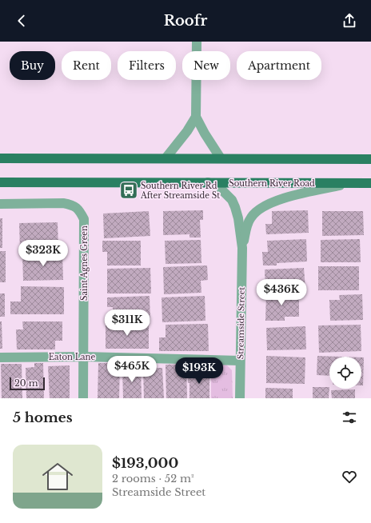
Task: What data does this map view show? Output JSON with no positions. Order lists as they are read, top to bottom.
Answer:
{
  "streets": {
    "main road": ["Southern River Road"],
    "street": ["Saint Agnes Green", "Streamside Street", "Eaton Lane"]
  },
  "crossings": [
    ["Southern River Road", "Streamside Street"],
    ["Saint Agnes Green", "Eaton Lane"],
    ["Streamside Street", "Eaton Lane"]
  ],
  "places": {
    "bus stop": ["Southern River Rd After Streamside St"]
  },
  "scale_bar": "20 m",
  "page": {
    "header": "Roofr",
    "chip": [
      "Buy",
      "Rent",
      "Filters",
      "New",
      "Apartment"
    ],
    "price": [
      "$323K",
      "$436K",
      "$311K",
      "$465K",
      "$193K"
    ],
    "scale": "20 m",
    "heading": "5 homes",
    "list": [
      {
        "name": "$193,000",
        "note": "2 rooms · 52 m² · Streamside Street"
      }
    ]
  }
}
